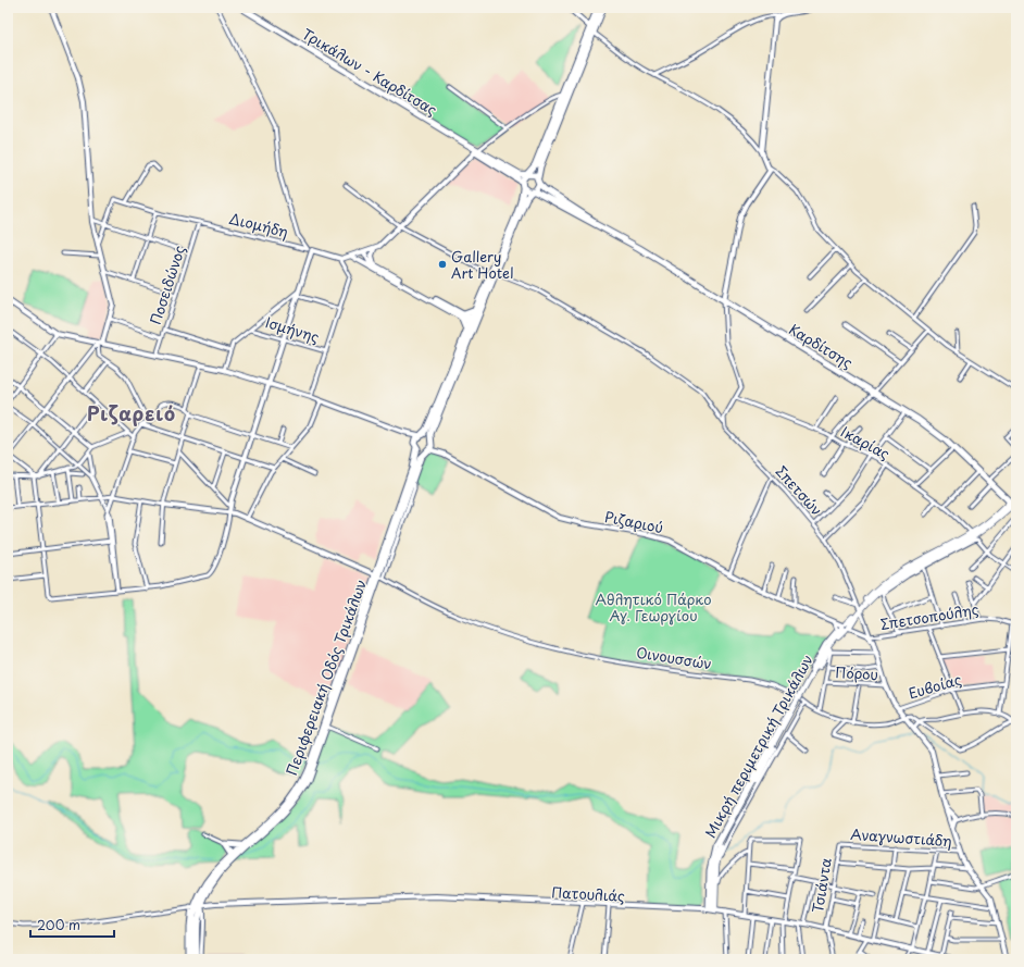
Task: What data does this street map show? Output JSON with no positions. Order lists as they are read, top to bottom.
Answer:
{
  "streets": {
    "main road": [
      "Τρικάλων - Καρδίτσας",
      "Καρδίτσης",
      "Περιφερειακή Οδός Τρικάλων",
      "Μικρή περιμετρική Τρικάλων"
    ],
    "street": [
      "Διομήδη",
      "Ποσειδώνος",
      "Ισμήνης",
      "Ικαρίας",
      "Σπετσών",
      "Ριζαριού",
      "Σπετσοπούλης",
      "Οινουσσών",
      "Πόρου",
      "Ευβοίας",
      "Αναγνωστιάδη",
      "Τσιάντα",
      "Πατουλιάς"
    ]
  },
  "crossings": [
    ["Τρικάλων - Καρδίτσας", "Καρδίτσης"],
    ["Διομήδη", "Ποσειδώνος"],
    ["Καρδίτσης", "Μικρή περιμετρική Τρικάλων"],
    ["Σπετσών", "Μικρή περιμετρική Τρικάλων"],
    ["Ριζαριού", "Σπετσοπούλης"],
    ["Ριζαριού", "Περιφερειακή Οδός Τρικάλων"],
    ["Ριζαριού", "Μικρή περιμετρική Τρικάλων"],
    ["Οινουσσών", "Περιφερειακή Οδός Τρικάλων"],
    ["Περιφερειακή Οδός Τρικάλων", "Πατουλιάς"],
    ["Μικρή περιμετρική Τρικάλων", "Πατουλιάς"],
    ["Αναγνωστιάδη", "Τσιάντα"],
    ["Τσιάντα", "Πατουλιάς"]
  ],
  "districts": ["Ριζαρειό"],
  "parks": ["Αθλητικό Πάρκο Αγ. Γεωργίου"],
  "places": ["Gallery Art Hotel"],
  "scale_bar": "200 m"
}
